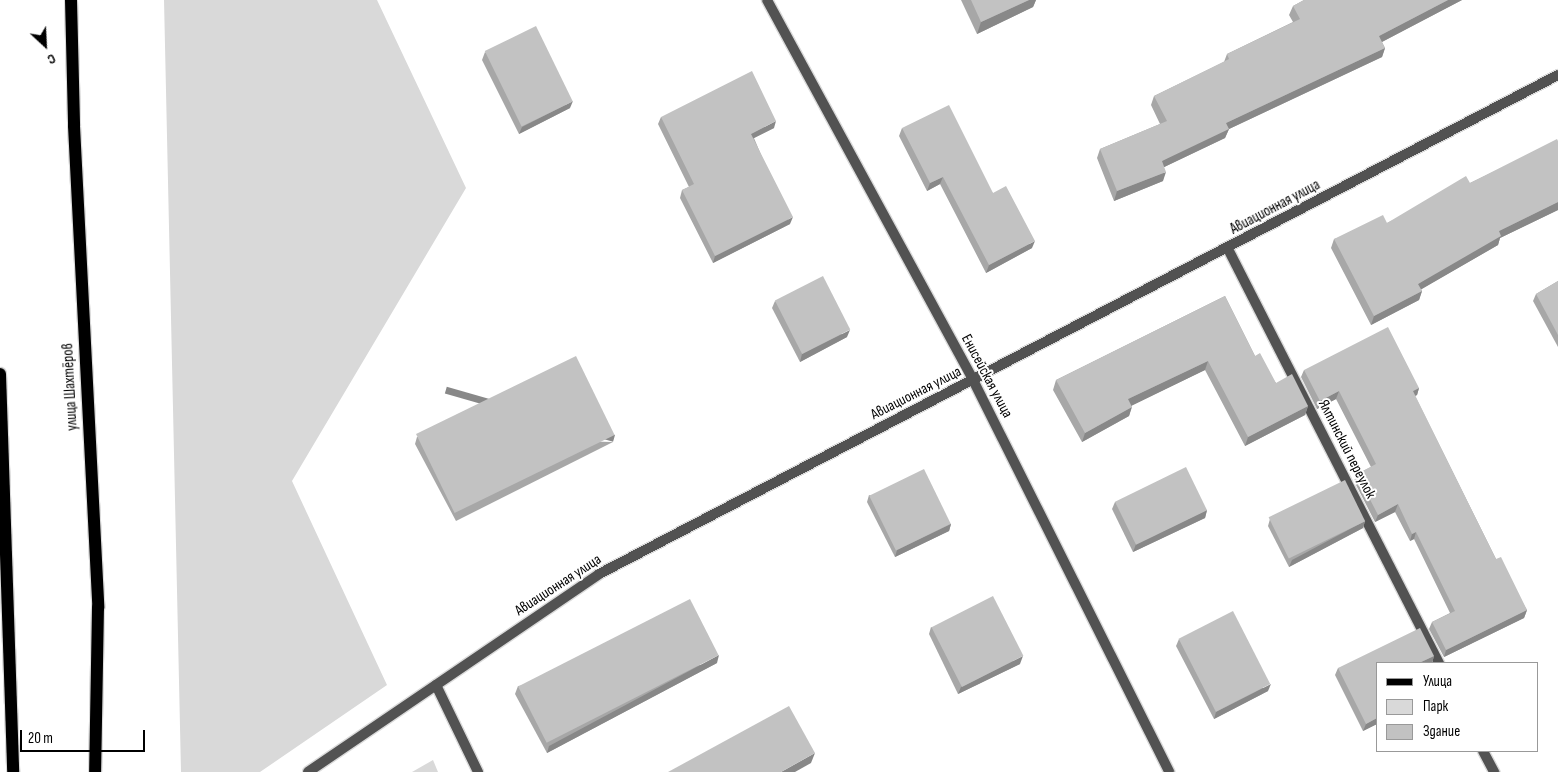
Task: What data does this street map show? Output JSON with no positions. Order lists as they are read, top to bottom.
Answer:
{
  "streets": {
    "main road": ["улица Шахтёров"],
    "street": ["Авиационная улица", "Енисейская улица", "Ялтинский переулок"]
  },
  "crossings": [
    ["Авиационная улица", "Енисейская улица"],
    ["Авиационная улица", "Ялтинский переулок"]
  ],
  "legend": ["Улица", "Парк", "Здание"],
  "scale_bar": "20 m",
  "north": "bottom right"
}
